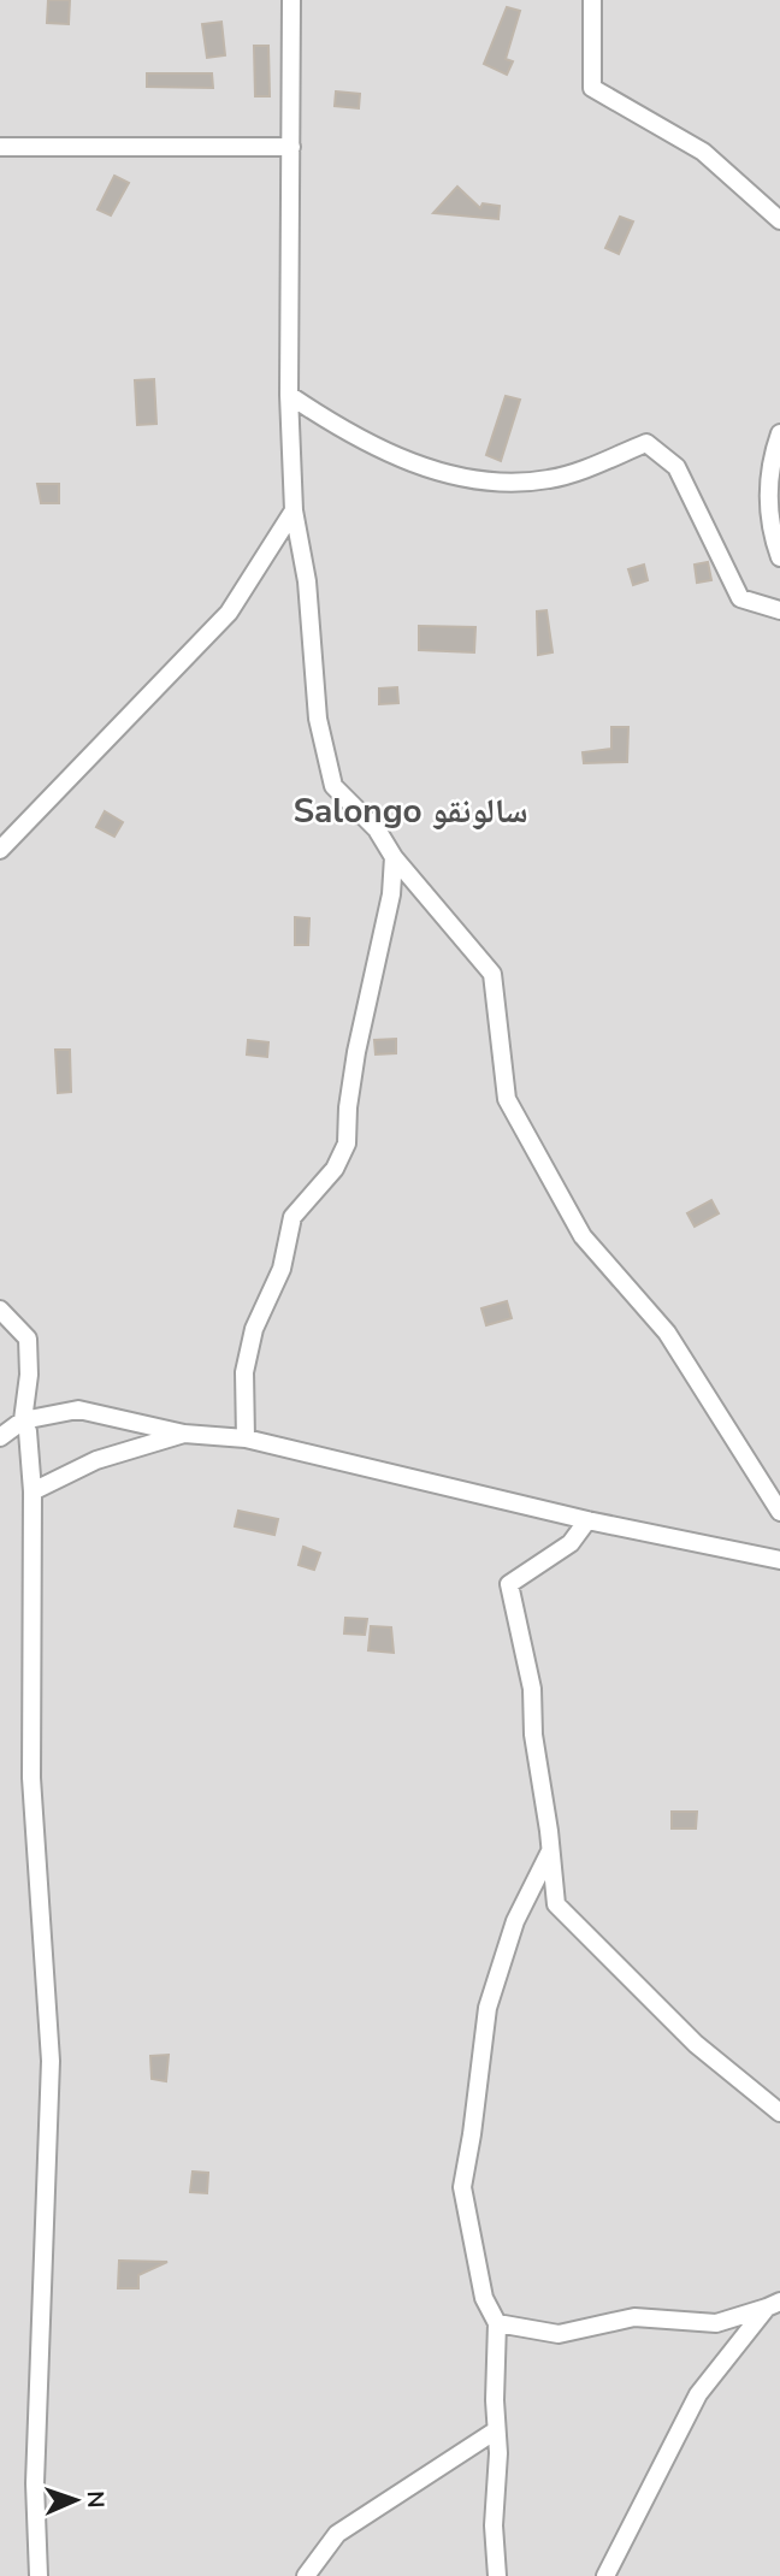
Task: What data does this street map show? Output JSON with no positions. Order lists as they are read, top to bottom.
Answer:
{
  "districts": ["Salongo سالونقو"],
  "north": "right"
}
